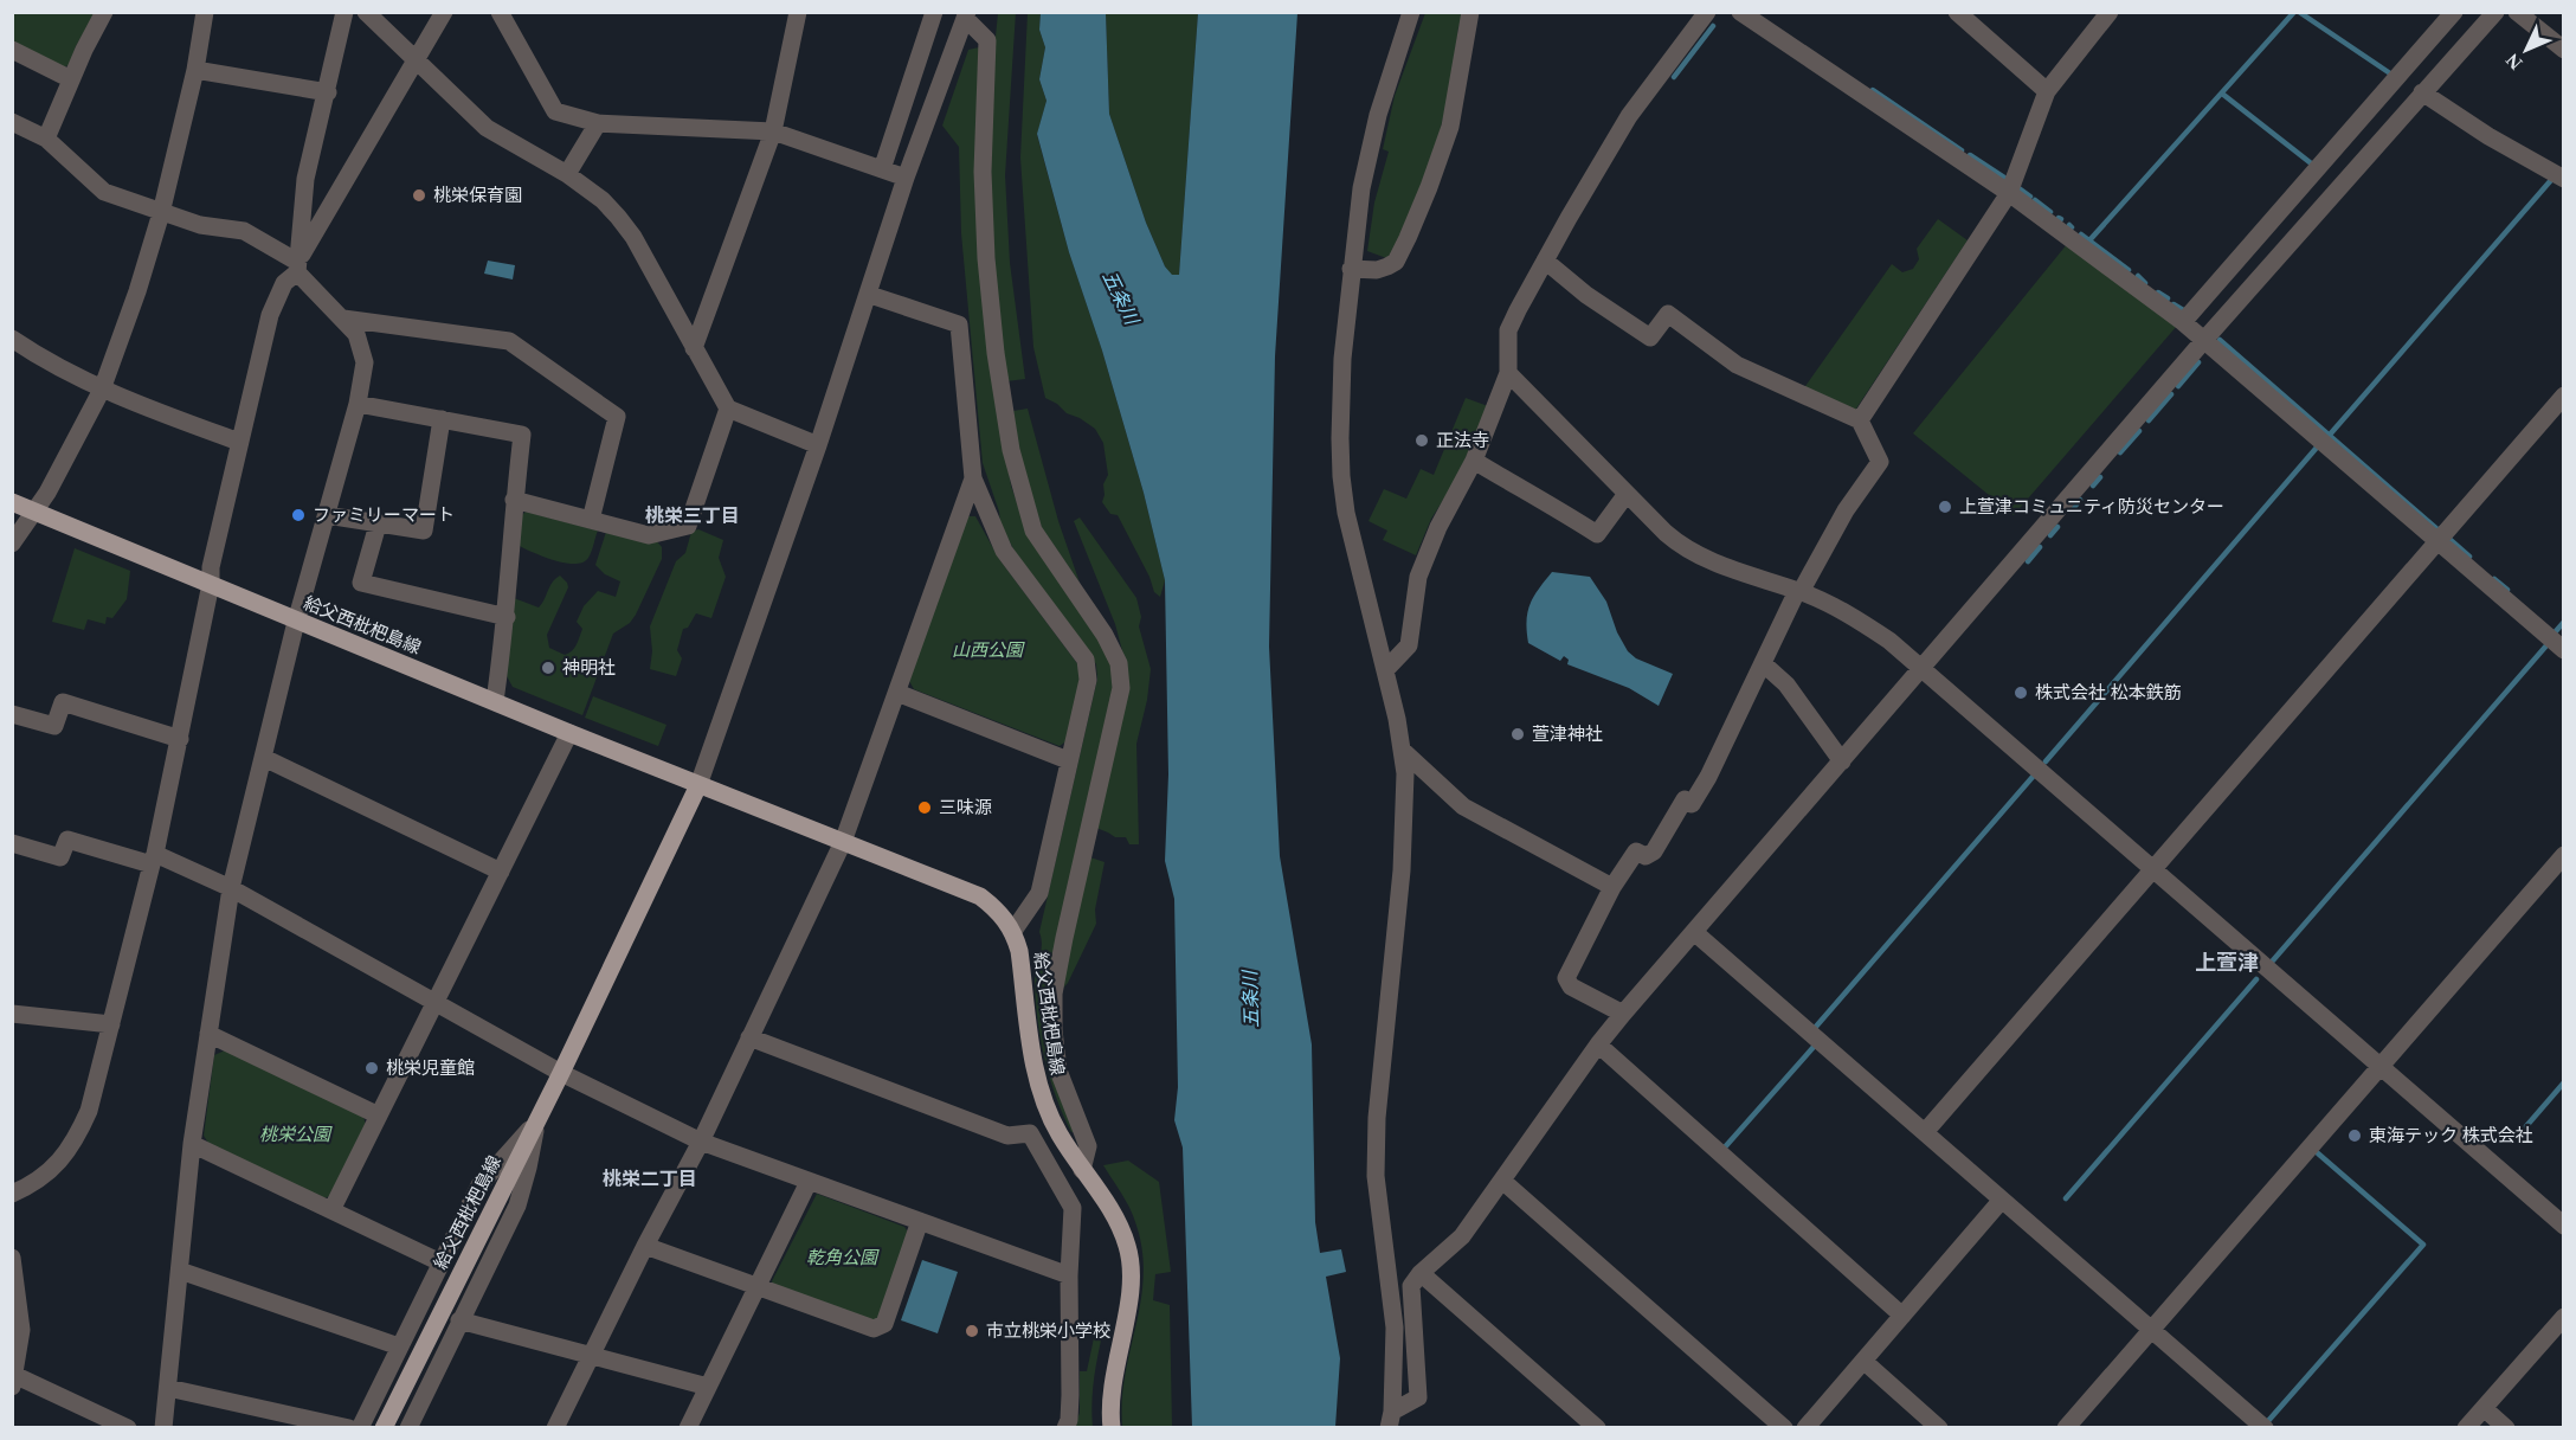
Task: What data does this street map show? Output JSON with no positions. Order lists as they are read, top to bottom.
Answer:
{
  "streets": {
    "main road": ["給父西枇杷島線"]
  },
  "districts": ["桃栄三丁目", "上萱津", "桃栄二丁目"],
  "water": ["五条川"],
  "parks": ["山西公園", "桃栄公園", "乾角公園"],
  "places": [
    "桃栄保育園",
    "正法寺",
    "上萱津コミュニティ防災センター",
    "ファミリーマート",
    "神明社",
    "株式会社 松本鉄筋",
    "萱津神社",
    "三味源",
    "桃栄児童館",
    "東海テック 株式会社",
    "市立桃栄小学校"
  ],
  "north": "bottom left"
}
